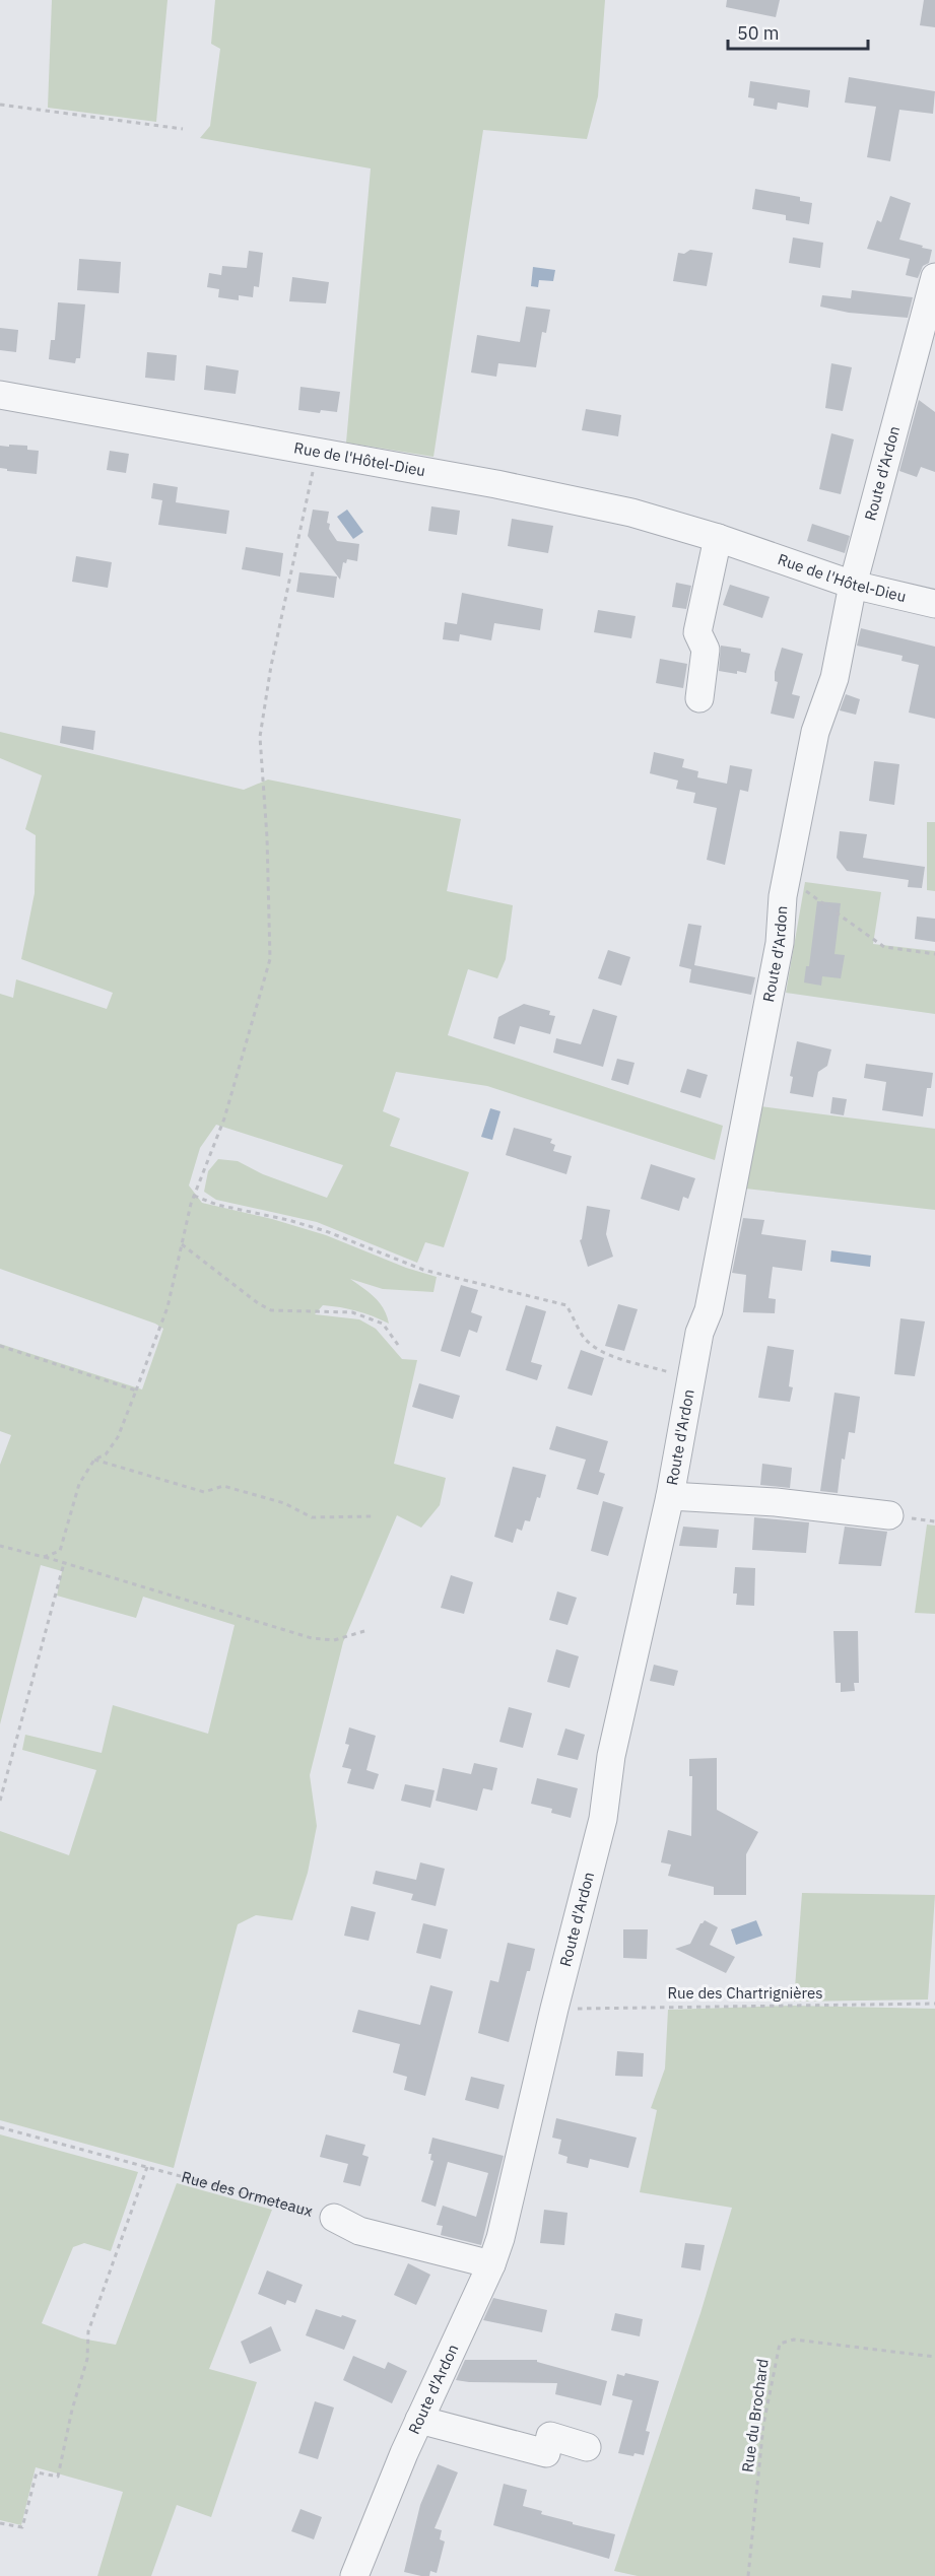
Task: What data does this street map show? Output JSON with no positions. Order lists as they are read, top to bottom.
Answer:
{
  "streets": {
    "street": ["Rue de l'Hôtel-Dieu", "Route d'Ardon"],
    "path": ["Rue des Chartrignières", "Rue des Ormeteaux", "Rue du Brochard"]
  },
  "crossings": [
    ["Rue de l'Hôtel-Dieu", "Route d'Ardon"],
    ["Route d'Ardon", "Rue des Chartrignières"]
  ],
  "scale_bar": "50 m"
}
